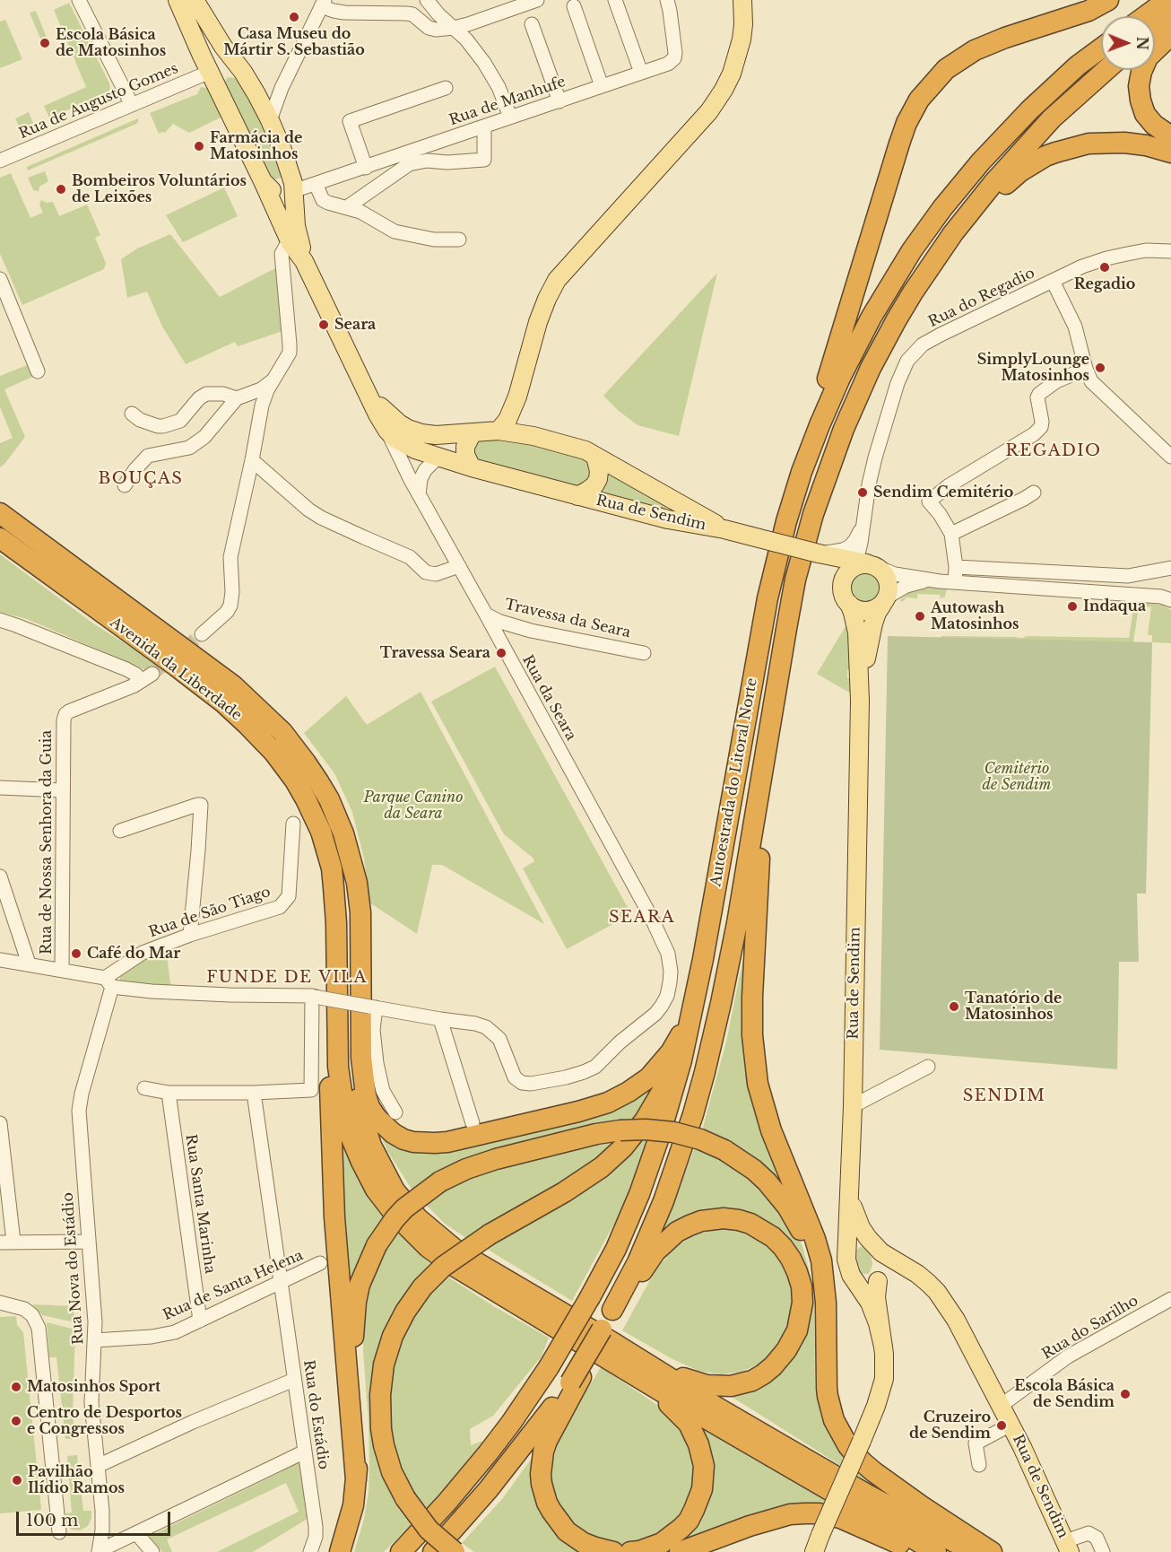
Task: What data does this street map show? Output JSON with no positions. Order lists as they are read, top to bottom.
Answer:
{
  "streets": {
    "highway": ["Avenida da Liberdade", "Autoestrada do Litoral Norte"],
    "main road": ["Rua de Sendim"],
    "street": [
      "Rua de Augusto Gomes",
      "Rua de Manhufe",
      "Rua do Regadio",
      "Travessa da Seara",
      "Rua da Seara",
      "Rua de Nossa Senhora da Guia",
      "Rua de São Tiago",
      "Rua Santa Marinha",
      "Rua Nova do Estádio",
      "Rua de Santa Helena",
      "Rua do Sarilho",
      "Rua do Estádio"
    ]
  },
  "crossings": [
    ["Rua de Augusto Gomes", "Rua de Sendim"],
    ["Rua de Manhufe", "Rua de Sendim"],
    ["Rua do Regadio", "Rua de Sendim"],
    ["Rua de Sendim", "Rua da Seara"],
    ["Rua de Sendim", "Rua do Sarilho"],
    ["Travessa da Seara", "Rua da Seara"],
    ["Rua de São Tiago", "Rua Nova do Estádio"],
    ["Rua Santa Marinha", "Rua de Santa Helena"],
    ["Rua Nova do Estádio", "Rua de Santa Helena"],
    ["Rua de Santa Helena", "Rua do Estádio"]
  ],
  "districts": [
    "REGADIO",
    "BOUÇAS",
    "SEARA",
    "FUNDE DE VILA",
    "SENDIM"
  ],
  "parks": ["Cemitério de Sendim", "Parque Canino da Seara"],
  "places": [
    "Casa Museu do Mártir S. Sebastião",
    "Escola Básica de Matosinhos",
    "Farmácia de Matosinhos",
    "Bombeiros Voluntários de Leixões",
    "Regadio",
    "Seara",
    "SimplyLounge Matosinhos",
    "Sendim Cemitério",
    "Indaqua",
    "Autowash Matosinhos",
    "Travessa Seara",
    "Café do Mar",
    "Tanatório de Matosinhos",
    "Matosinhos Sport",
    "Escola Básica de Sendim",
    "Centro de Desportos e Congressos",
    "Cruzeiro de Sendim",
    "Pavilhão Ilídio Ramos"
  ],
  "scale_bar": "100 m",
  "north": "right"
}
